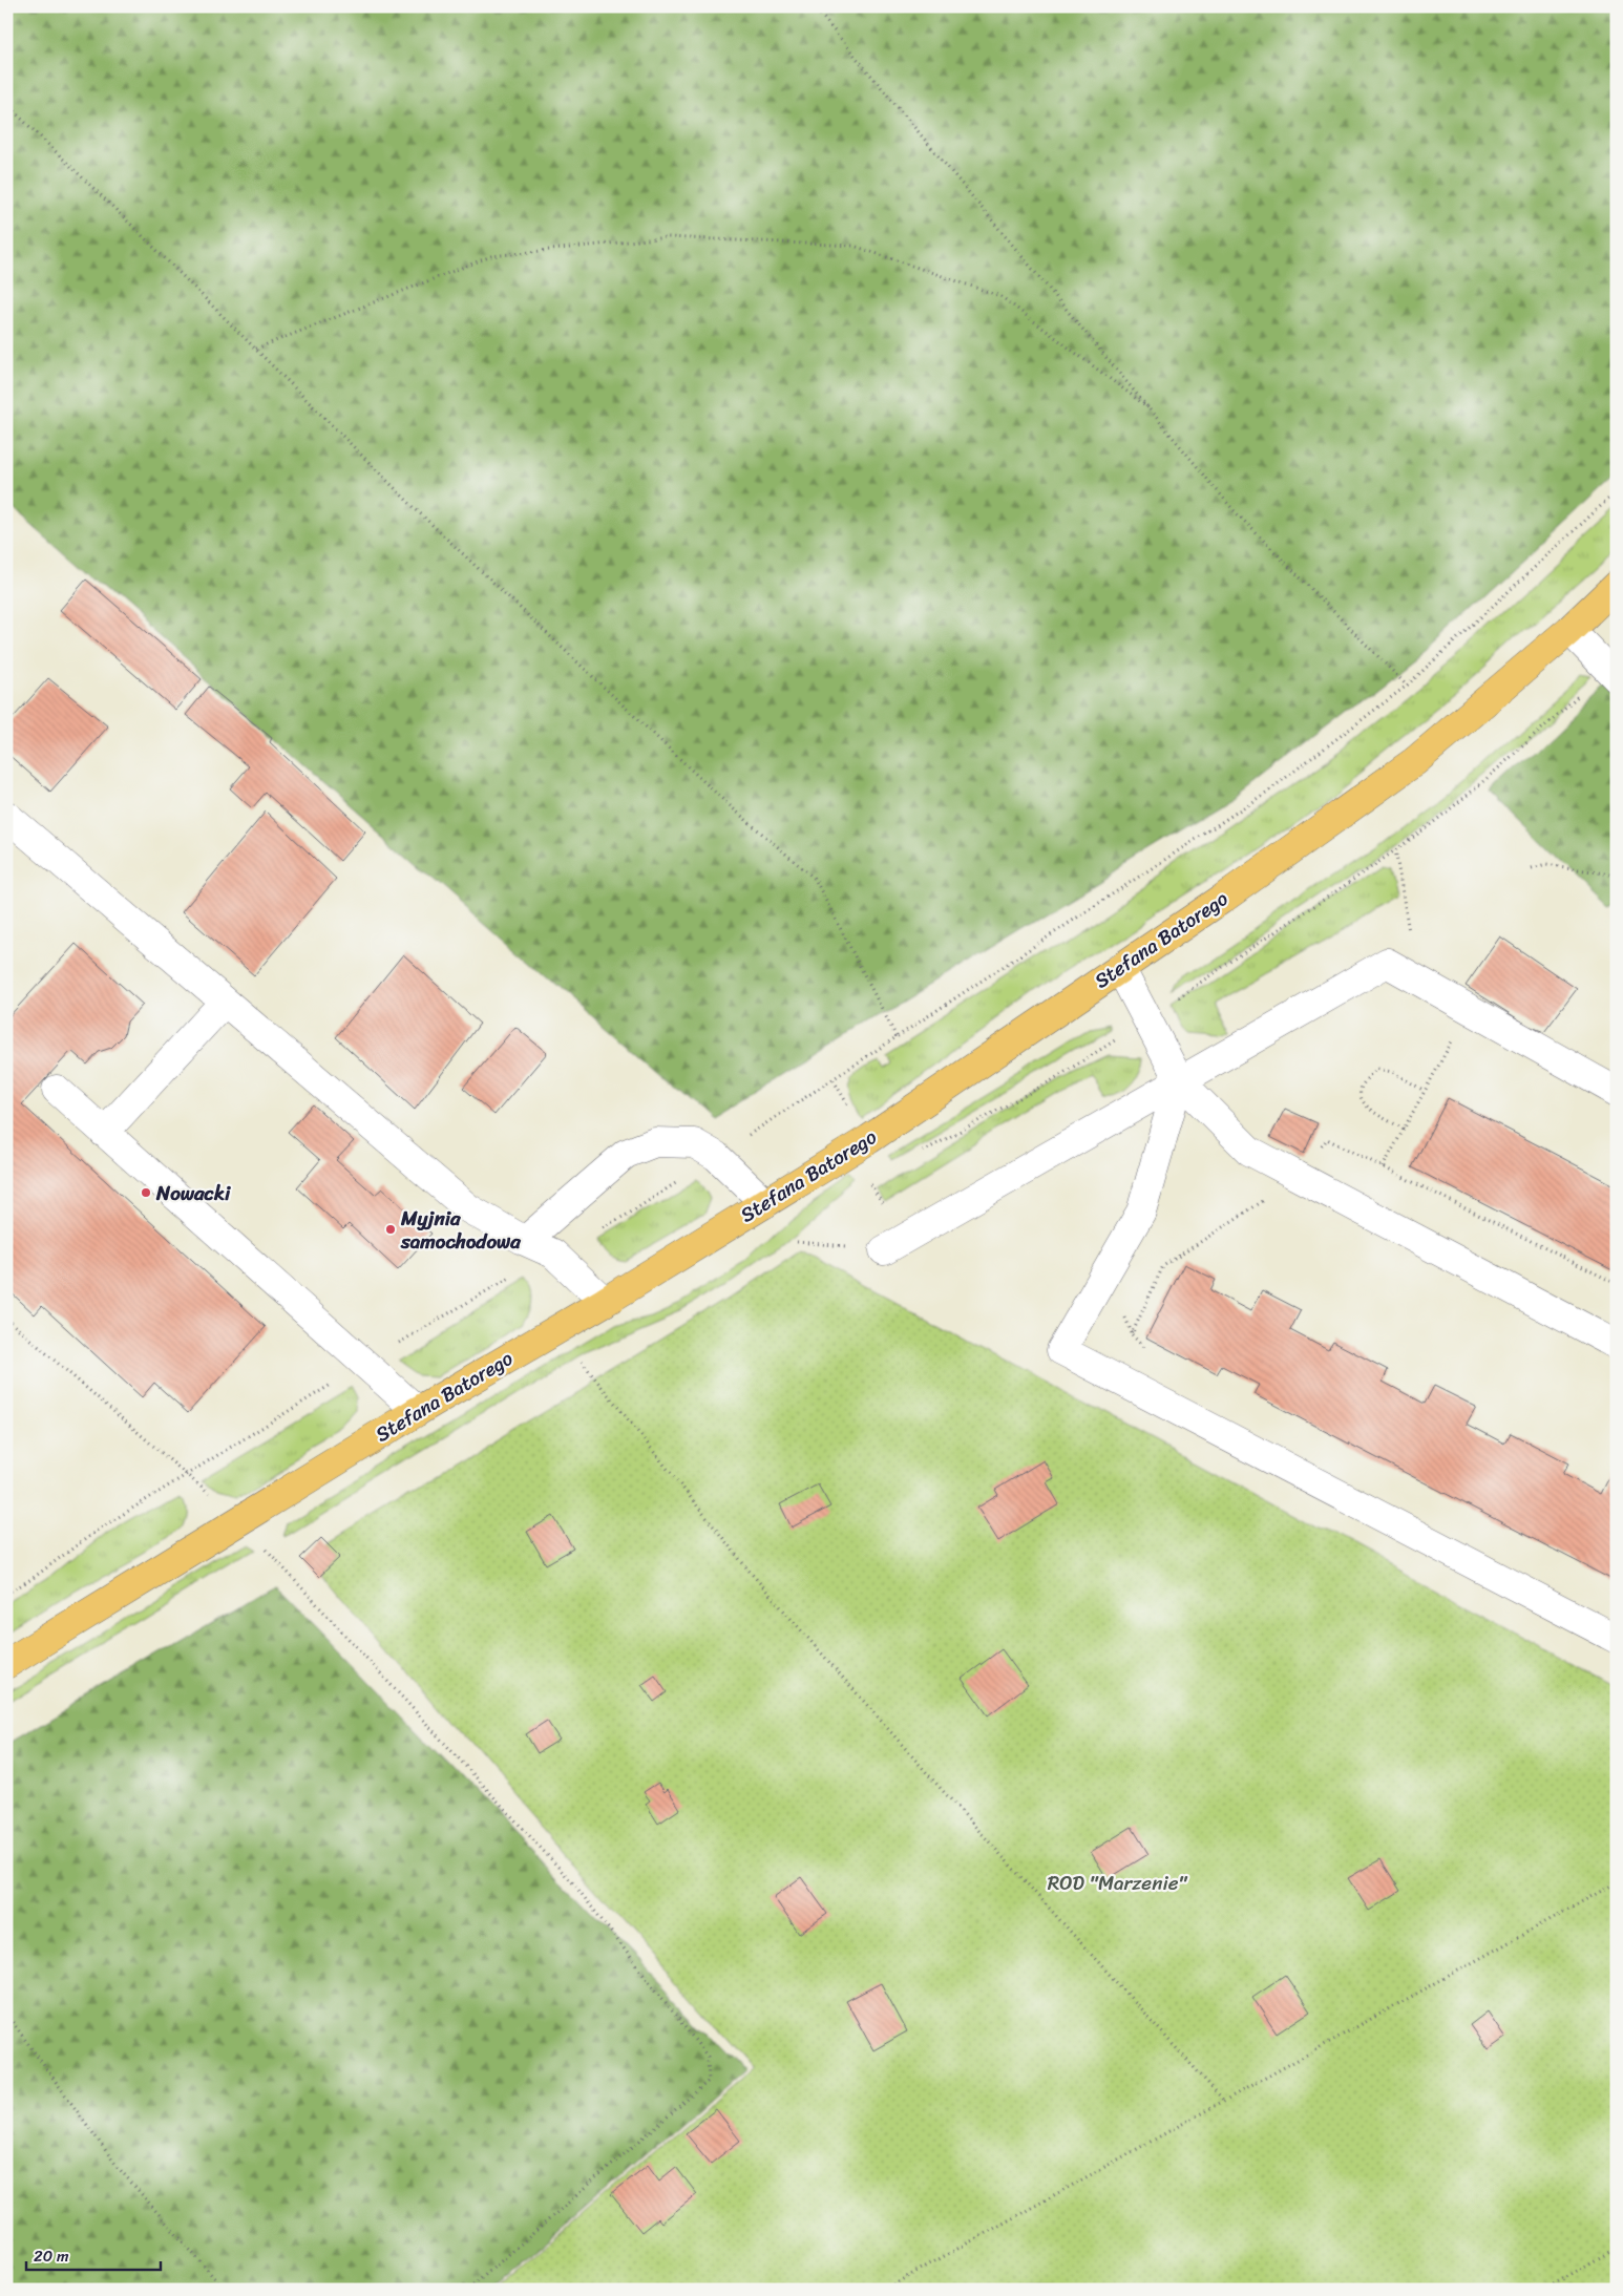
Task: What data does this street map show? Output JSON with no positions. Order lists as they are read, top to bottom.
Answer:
{
  "streets": {
    "main road": ["Stefana Batorego"]
  },
  "parks": ["ROD \"Marzenie\""],
  "places": ["Nowacki", "Myjnia samochodowa"],
  "scale_bar": "20 m"
}
